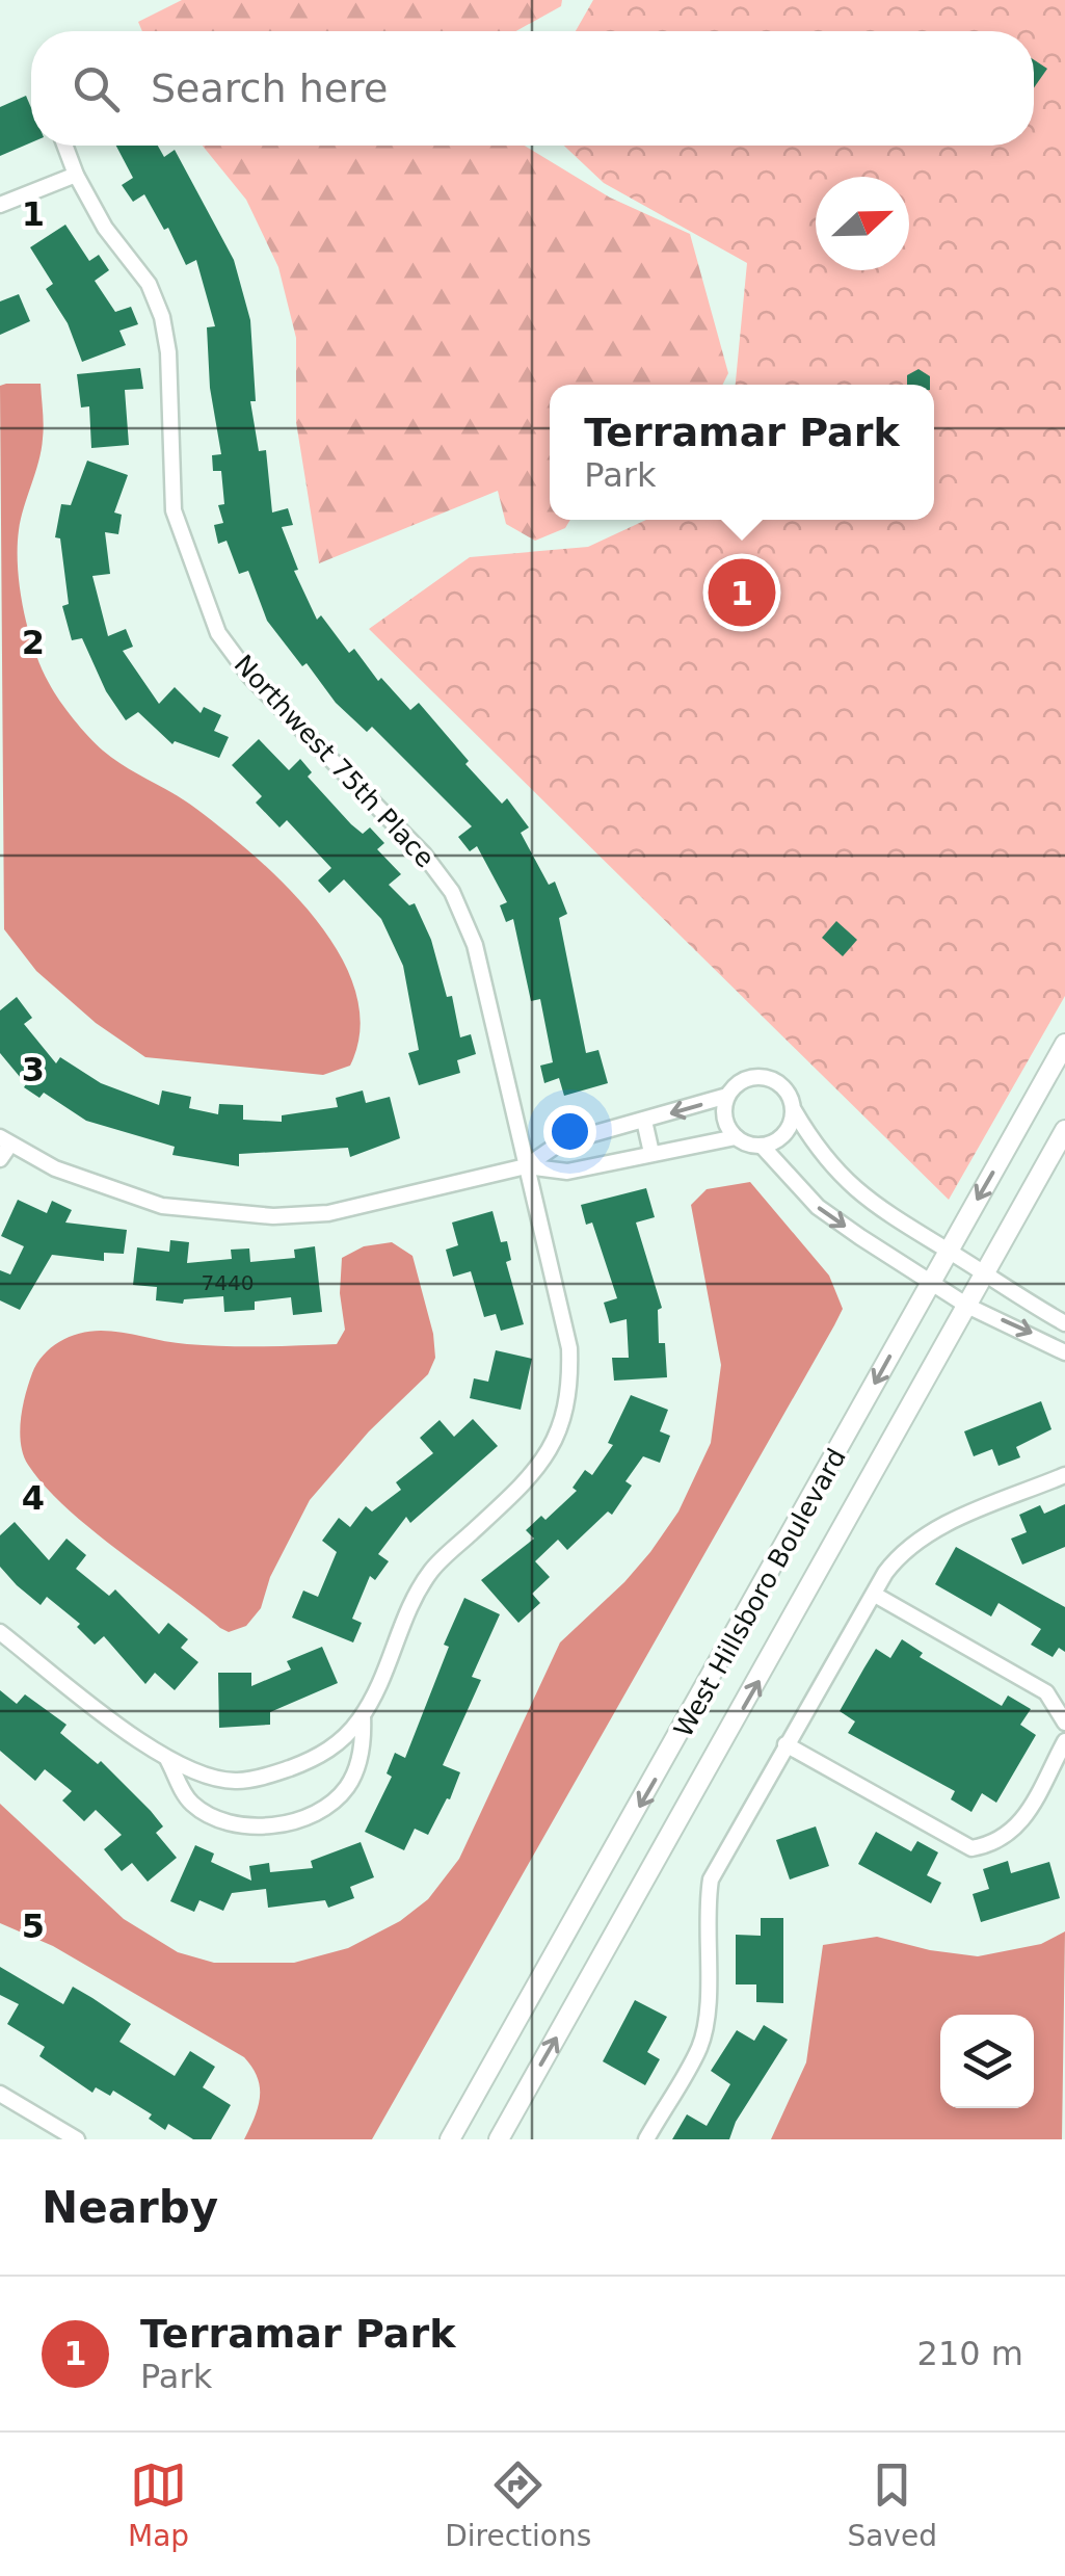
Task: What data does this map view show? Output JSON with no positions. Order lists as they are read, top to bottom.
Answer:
{
  "streets": {
    "street": ["Northwest 75th Place", "West Hillsboro Boulevard"]
  },
  "house_numbers": ["7440"],
  "north": "right",
  "page": {
    "search": "Search here",
    "popup": ["Terramar Park", "Park"],
    "pins": "1",
    "heading": "Nearby",
    "list": [
      {
        "mark": "1",
        "name": "Terramar Park",
        "note": "Park",
        "value": "210 m"
      }
    ],
    "nav": ["Map", "Directions", "Saved"]
  },
  "grid": {
    "rows": [
      "1",
      "2",
      "3",
      "4",
      "5"
    ]
  }
}
